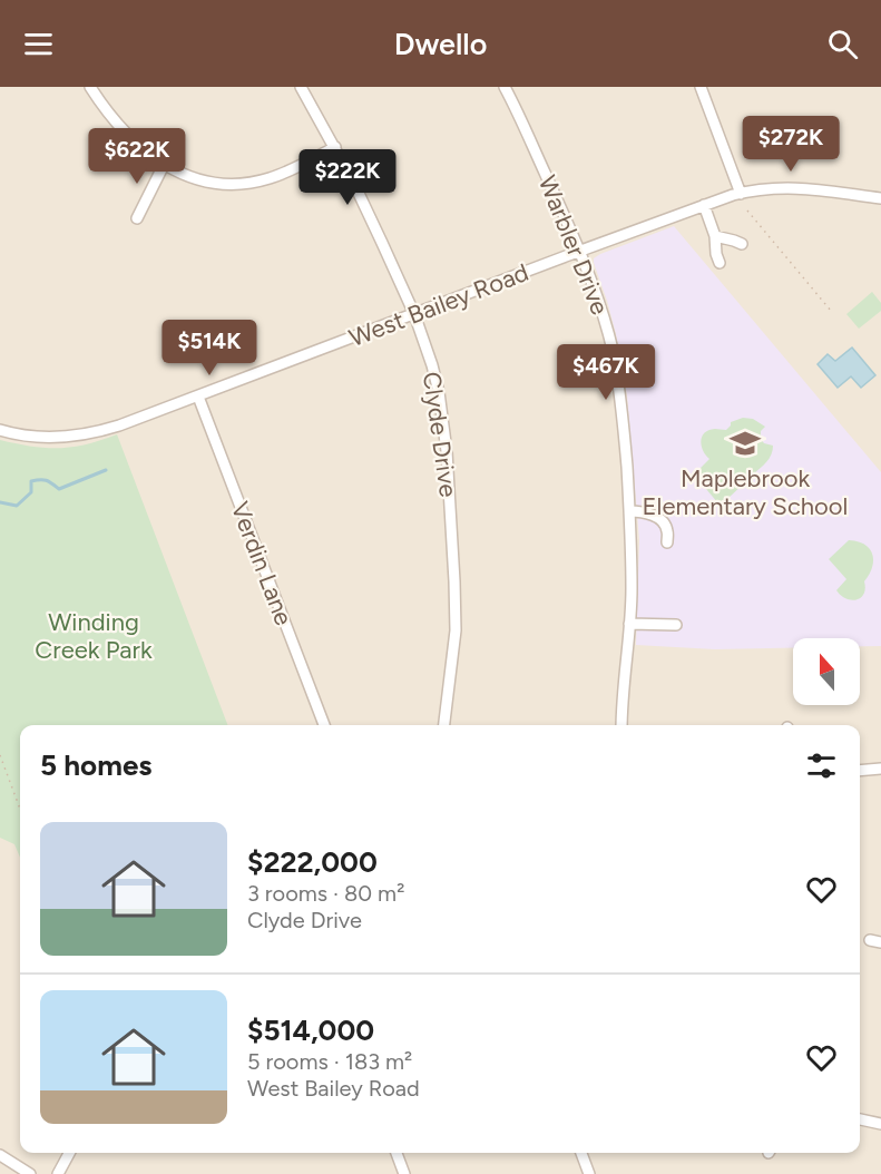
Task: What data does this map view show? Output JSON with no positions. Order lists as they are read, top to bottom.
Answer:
{
  "streets": {
    "street": [
      "Warbler Drive",
      "West Bailey Road",
      "Clyde Drive",
      "Verdin Lane"
    ]
  },
  "crossings": [
    ["Warbler Drive", "West Bailey Road"],
    ["West Bailey Road", "Clyde Drive"],
    ["West Bailey Road", "Verdin Lane"]
  ],
  "parks": ["Winding Creek Park"],
  "places": {
    "school or university": ["Maplebrook Elementary School"]
  },
  "north": "top",
  "page": {
    "header": "Dwello",
    "price": [
      "$272K",
      "$622K",
      "$222K",
      "$514K",
      "$467K"
    ],
    "heading": "5 homes",
    "list": [
      {
        "name": "$222,000",
        "note": "3 rooms · 80 m² · Clyde Drive"
      },
      {
        "name": "$514,000",
        "note": "5 rooms · 183 m² · West Bailey Road"
      }
    ]
  }
}
